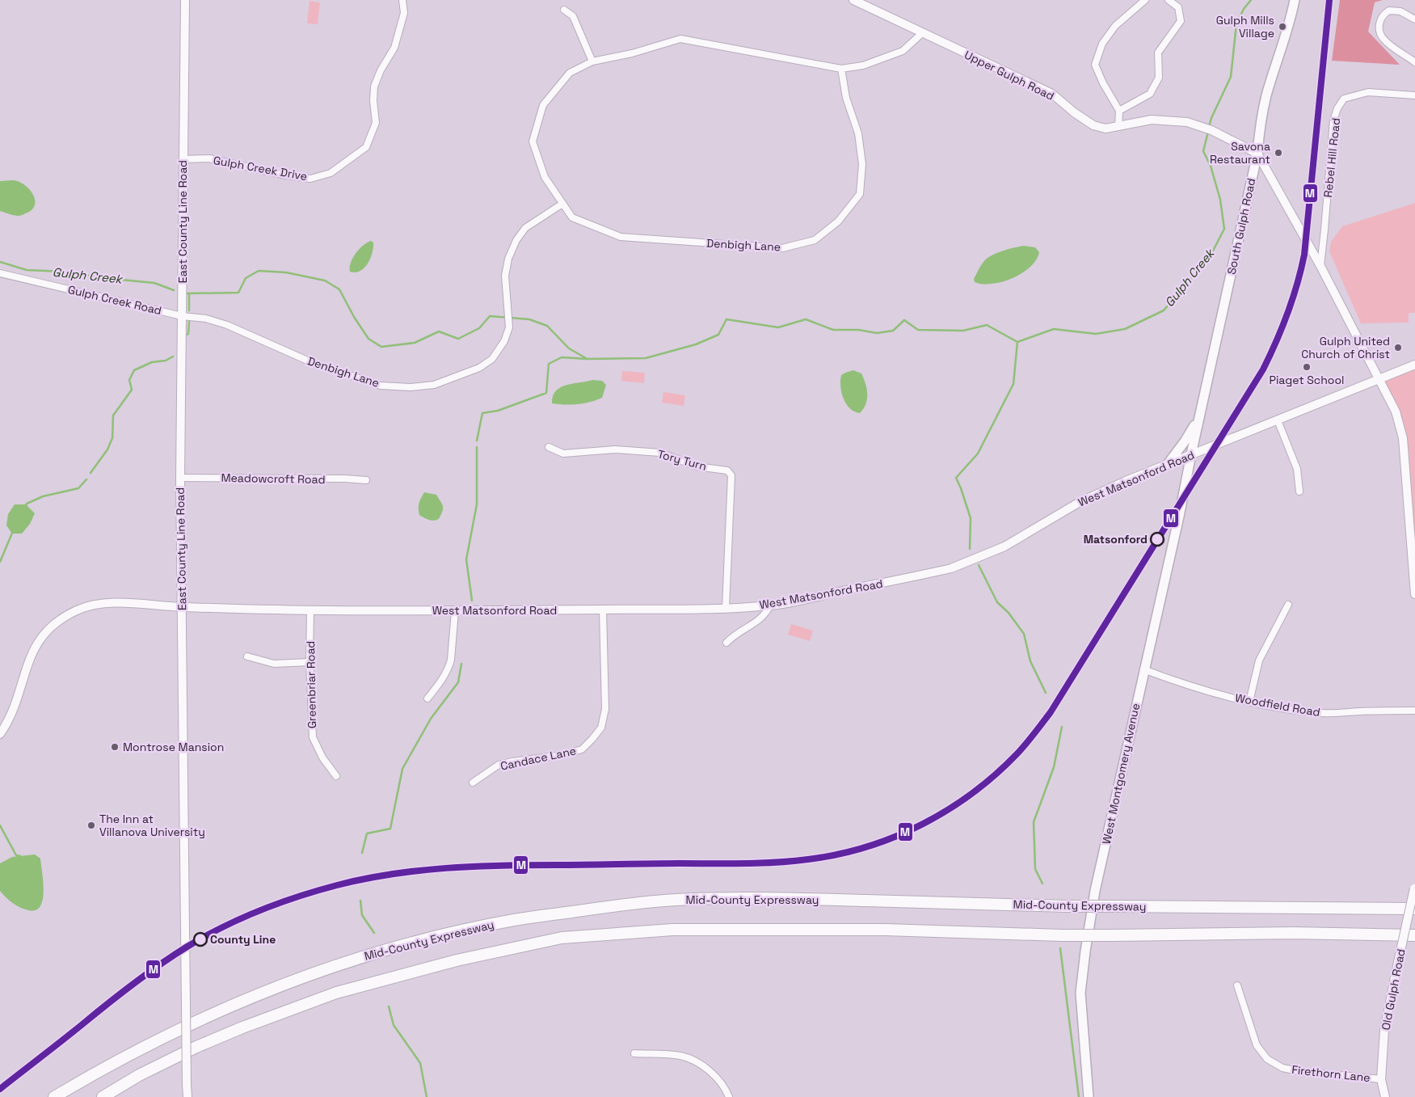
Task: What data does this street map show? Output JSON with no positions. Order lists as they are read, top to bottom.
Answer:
{
  "streets": {
    "highway": ["Mid-County Expressway"],
    "main road": ["South Gulph Road", "West Montgomery Avenue"],
    "street": [
      "Upper Gulph Road",
      "Rebel Hill Road",
      "Gulph Creek Drive",
      "East County Line Road",
      "Denbigh Lane",
      "Gulph Creek Road",
      "Tory Turn",
      "Meadowcroft Road",
      "West Matsonford Road",
      "Greenbriar Road",
      "Woodfield Road",
      "Candace Lane",
      "Old Gulph Road",
      "Firethorn Lane"
    ]
  },
  "crossings": [
    ["Upper Gulph Road", "South Gulph Road"],
    ["Upper Gulph Road", "Denbigh Lane"],
    ["Gulph Creek Drive", "East County Line Road"],
    ["East County Line Road", "Denbigh Lane"],
    ["East County Line Road", "Gulph Creek Road"],
    ["East County Line Road", "Meadowcroft Road"],
    ["East County Line Road", "West Matsonford Road"],
    ["South Gulph Road", "West Matsonford Road"],
    ["South Gulph Road", "West Montgomery Avenue"],
    ["Denbigh Lane", "Gulph Creek Road"],
    ["Tory Turn", "West Matsonford Road"],
    ["West Matsonford Road", "Greenbriar Road"],
    ["West Matsonford Road", "Candace Lane"],
    ["West Matsonford Road", "West Montgomery Avenue"],
    ["Woodfield Road", "West Montgomery Avenue"],
    ["Old Gulph Road", "Firethorn Lane"]
  ],
  "water": ["Gulph Creek"],
  "places": [
    "Gulph Mills Village",
    "Savona Restaurant",
    "Gulph United Church of Christ",
    "Piaget School",
    "Matsonford",
    "Montrose Mansion",
    "The Inn at Villanova University",
    "County Line"
  ],
  "lines": ["transit line M"]
}
